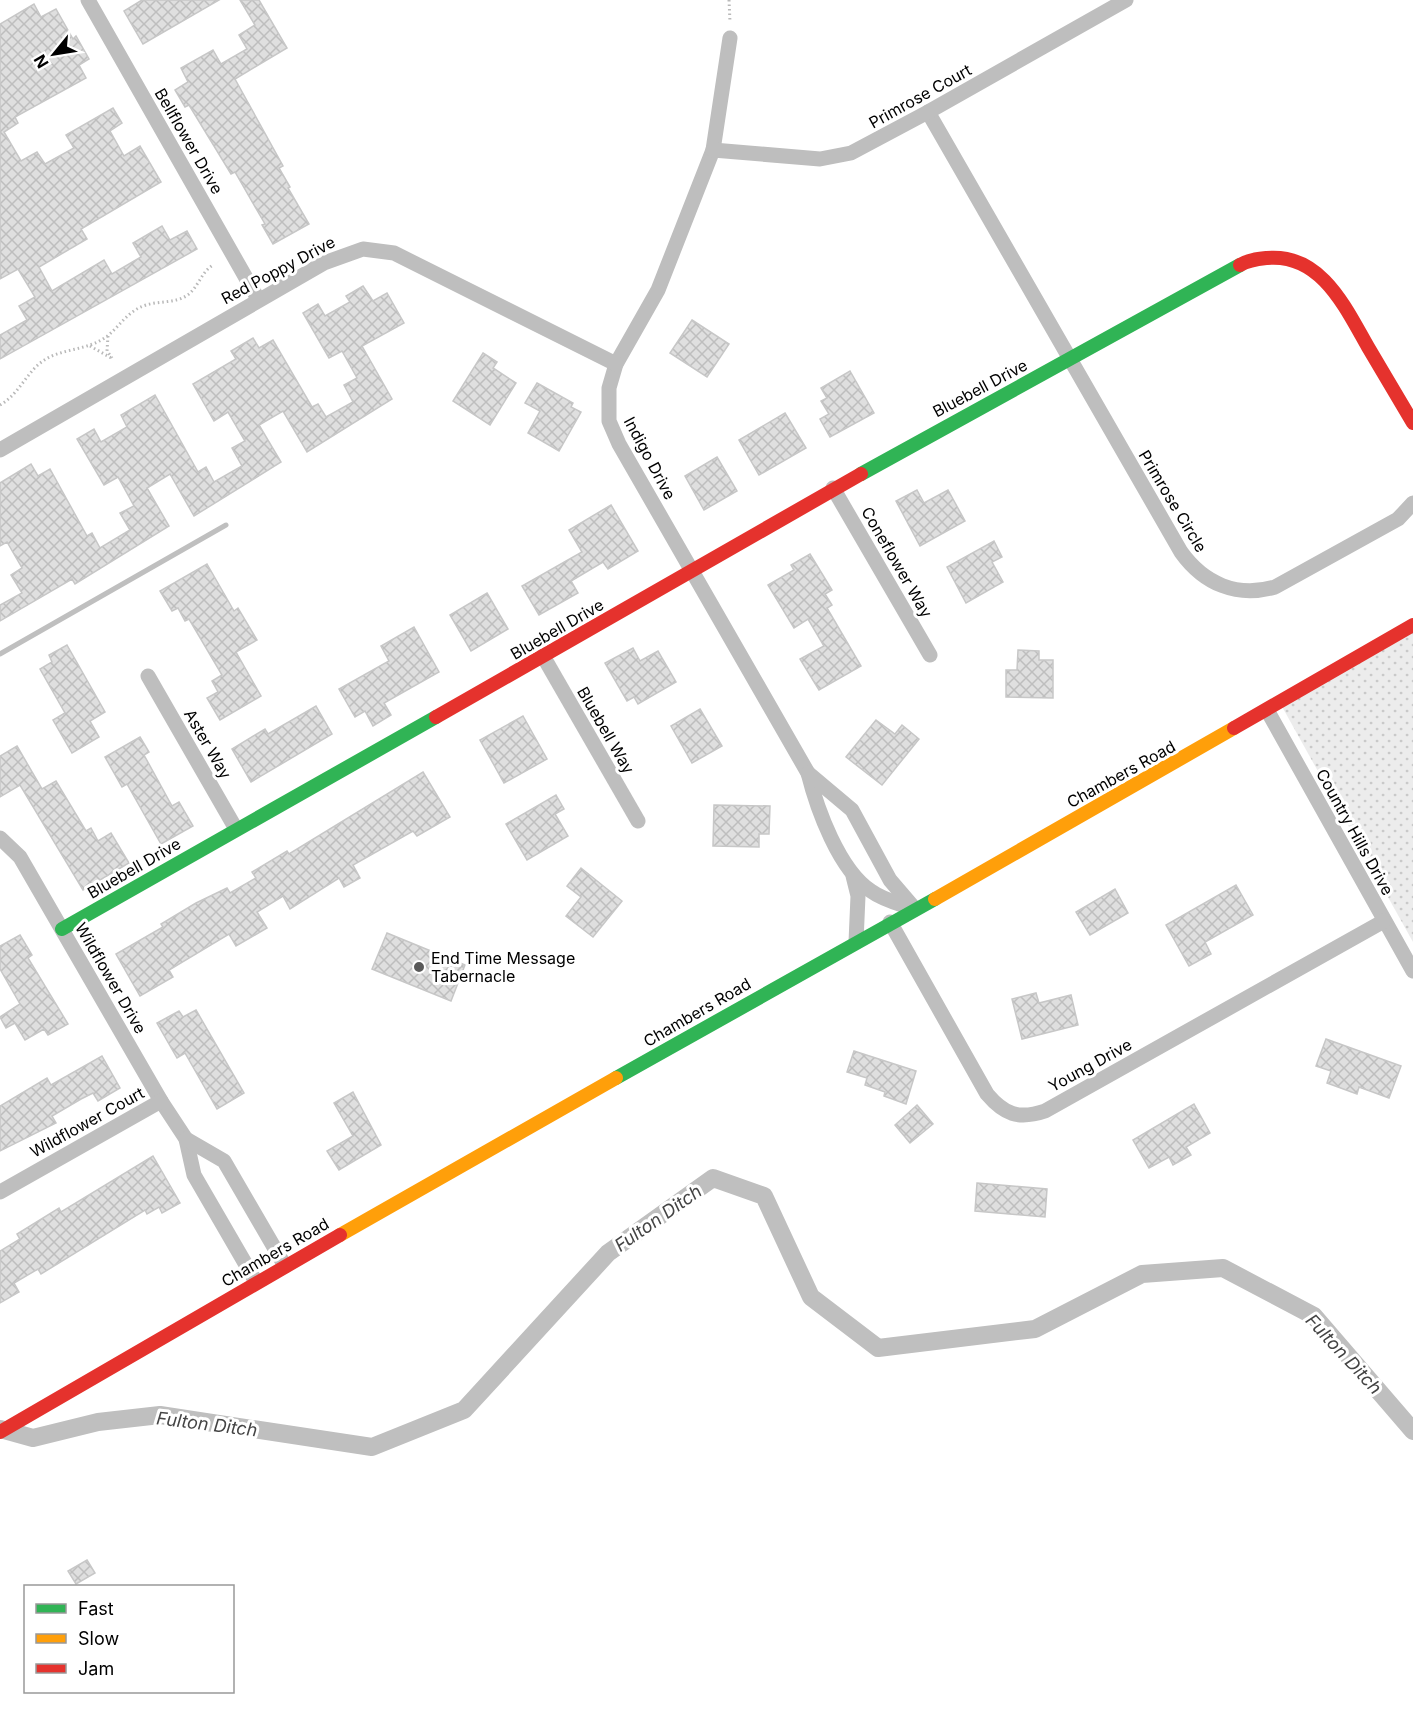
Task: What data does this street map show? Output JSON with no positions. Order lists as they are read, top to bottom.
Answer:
{
  "streets": {
    "street": [
      "Primrose Court",
      "Bellflower Drive",
      "Red Poppy Drive",
      "Bluebell Drive",
      "Indigo Drive",
      "Primrose Circle",
      "Coneflower Way",
      "Bluebell Way",
      "Aster Way",
      "Chambers Road",
      "Country Hills Drive",
      "Wildflower Drive",
      "Young Drive",
      "Wildflower Court"
    ]
  },
  "crossings": [
    ["Primrose Court", "Indigo Drive"],
    ["Primrose Court", "Primrose Circle"],
    ["Bellflower Drive", "Red Poppy Drive"],
    ["Red Poppy Drive", "Indigo Drive"],
    ["Bluebell Drive", "Indigo Drive"],
    ["Bluebell Drive", "Primrose Circle"],
    ["Bluebell Drive", "Coneflower Way"],
    ["Bluebell Drive", "Bluebell Way"],
    ["Bluebell Drive", "Aster Way"],
    ["Bluebell Drive", "Wildflower Drive"],
    ["Indigo Drive", "Chambers Road"],
    ["Chambers Road", "Country Hills Drive"],
    ["Chambers Road", "Wildflower Drive"],
    ["Chambers Road", "Young Drive"],
    ["Country Hills Drive", "Young Drive"],
    ["Wildflower Drive", "Wildflower Court"]
  ],
  "water": ["Fulton Ditch"],
  "places": ["End Time Message Tabernacle"],
  "legend": ["Fast", "Slow", "Jam"],
  "north": "bottom left"
}
